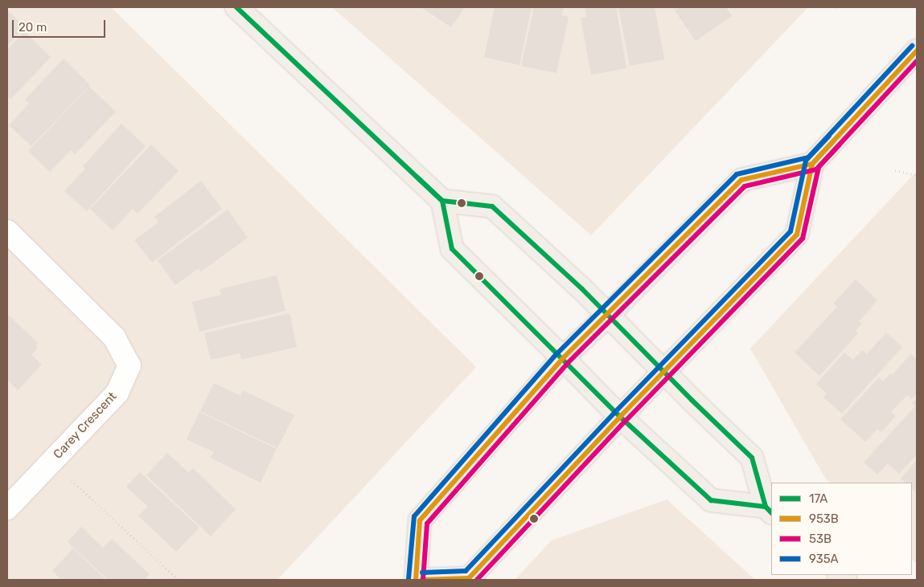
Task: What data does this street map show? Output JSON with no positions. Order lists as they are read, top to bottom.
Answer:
{
  "streets": {
    "street": ["Carey Crescent"]
  },
  "lines": [
    "transit line 17A",
    "transit line 935A",
    "transit line 953B",
    "transit line 53B"
  ],
  "legend": [
    "17A",
    "953B",
    "53B",
    "935A"
  ],
  "scale_bar": "20 m"
}
